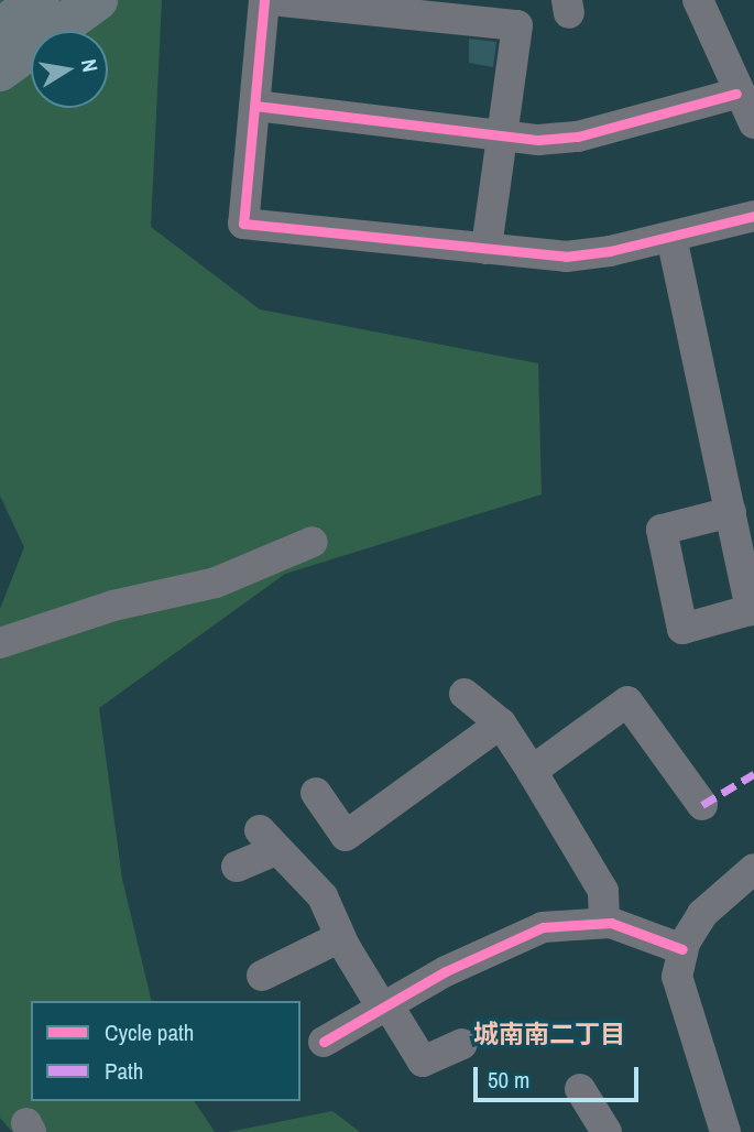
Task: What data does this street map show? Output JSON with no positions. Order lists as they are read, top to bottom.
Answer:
{
  "districts": ["城南南二丁目"],
  "legend": ["Cycle path", "Path"],
  "scale_bar": "50 m",
  "north": "right"
}
